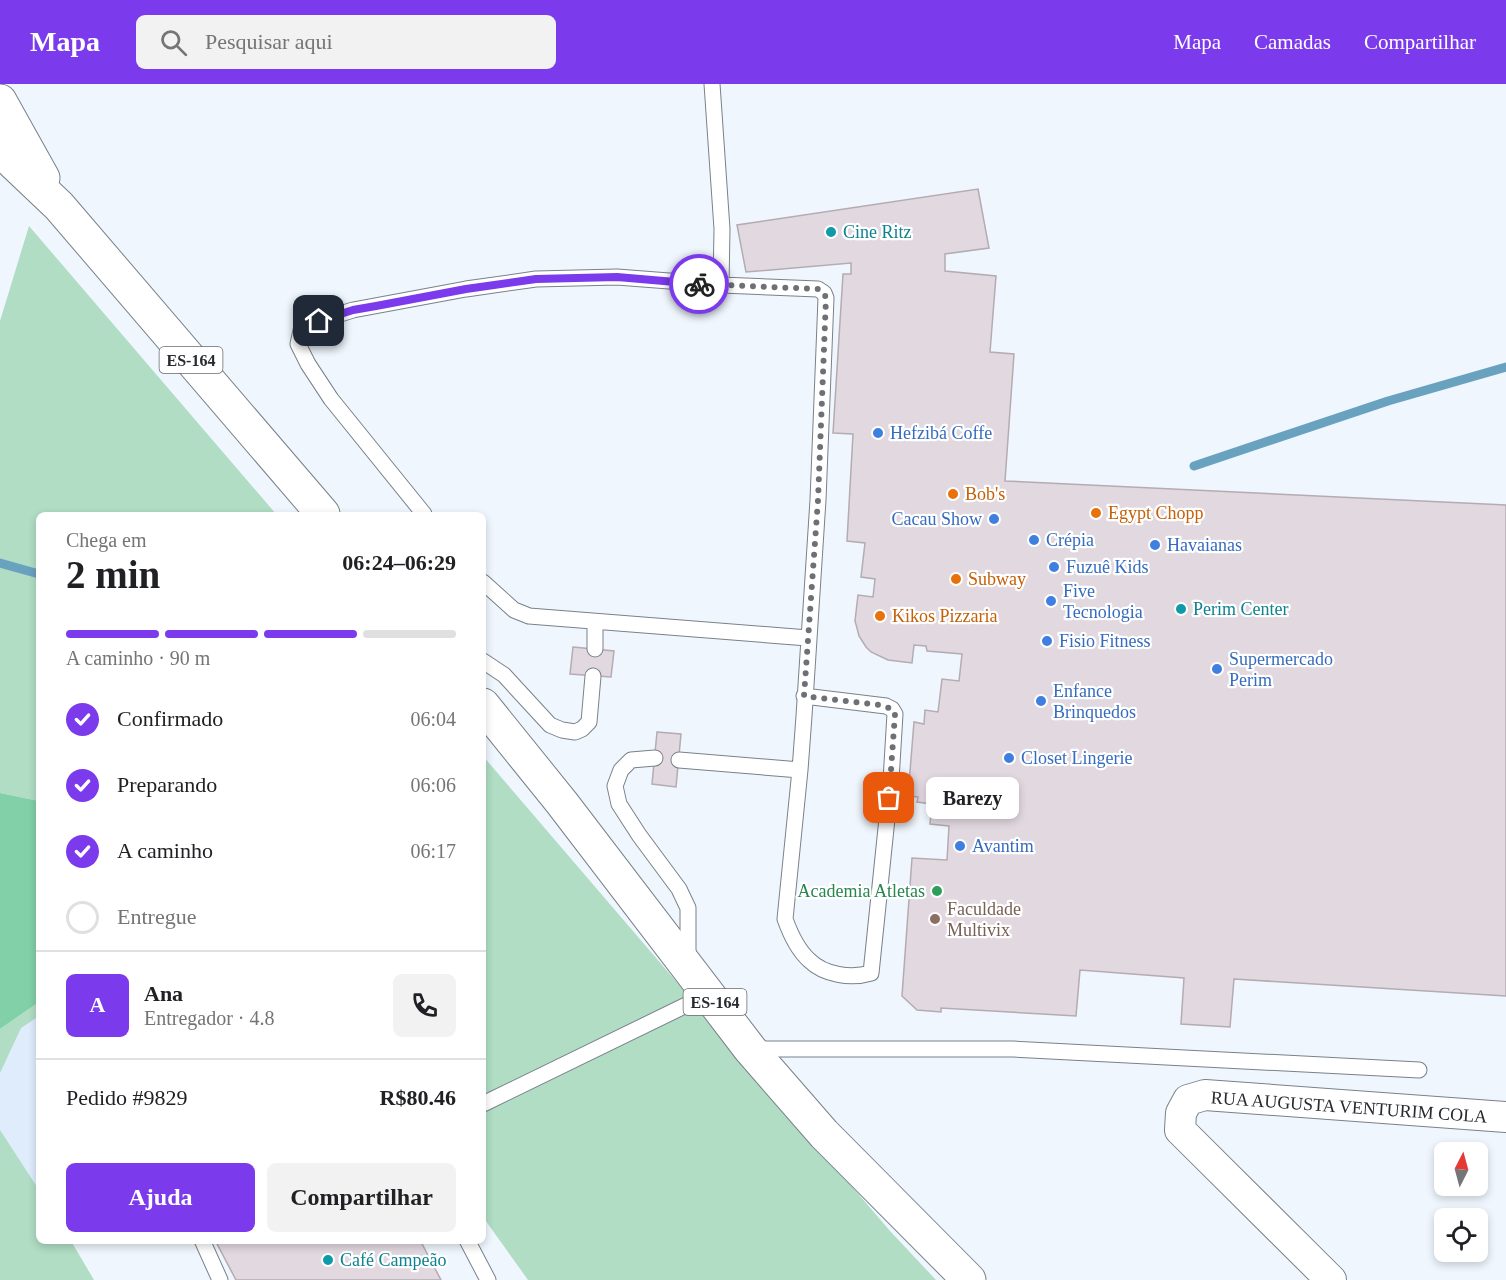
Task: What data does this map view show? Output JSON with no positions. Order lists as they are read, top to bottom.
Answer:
{
  "streets": {
    "highway": ["ES-164"],
    "street": ["RUA AUGUSTA VENTURIM COLA"]
  },
  "places": [
    "Cine Ritz",
    "Hefzibá Coffe",
    "Bob's",
    "Egypt Chopp",
    "Cacau Show",
    "Crépia",
    "Havaianas",
    "Fuzuê Kids",
    "Subway",
    "Five Tecnologia",
    "Perim Center",
    "Kikos Pizzaria",
    "Fisio Fitness",
    "Supermercado Perim",
    "Enfance Brinquedos",
    "Closet Lingerie",
    "Barezy",
    "Avantim",
    "Academia Atletas",
    "Faculdade Multivix",
    "Café Campeão"
  ],
  "north": "top",
  "page": {
    "header": "Mapa",
    "search": "Pesquisar aqui",
    "nav": ["Mapa", "Camadas", "Compartilhar"],
    "heading": ["2 min", "Chega em", "06:24–06:29"],
    "panel": [
      "Ana",
      "Entregador · 4.8",
      "Pedido #9829",
      "R$80.46"
    ],
    "bar": "A caminho · 90 m",
    "list": [
      ["Confirmado", "06:04"],
      ["Preparando", "06:06"],
      ["A caminho", "06:17"],
      "Entregue"
    ],
    "bubble": "Barezy",
    "round": "A",
    "buttons": ["Ajuda", "Compartilhar"]
  }
}
